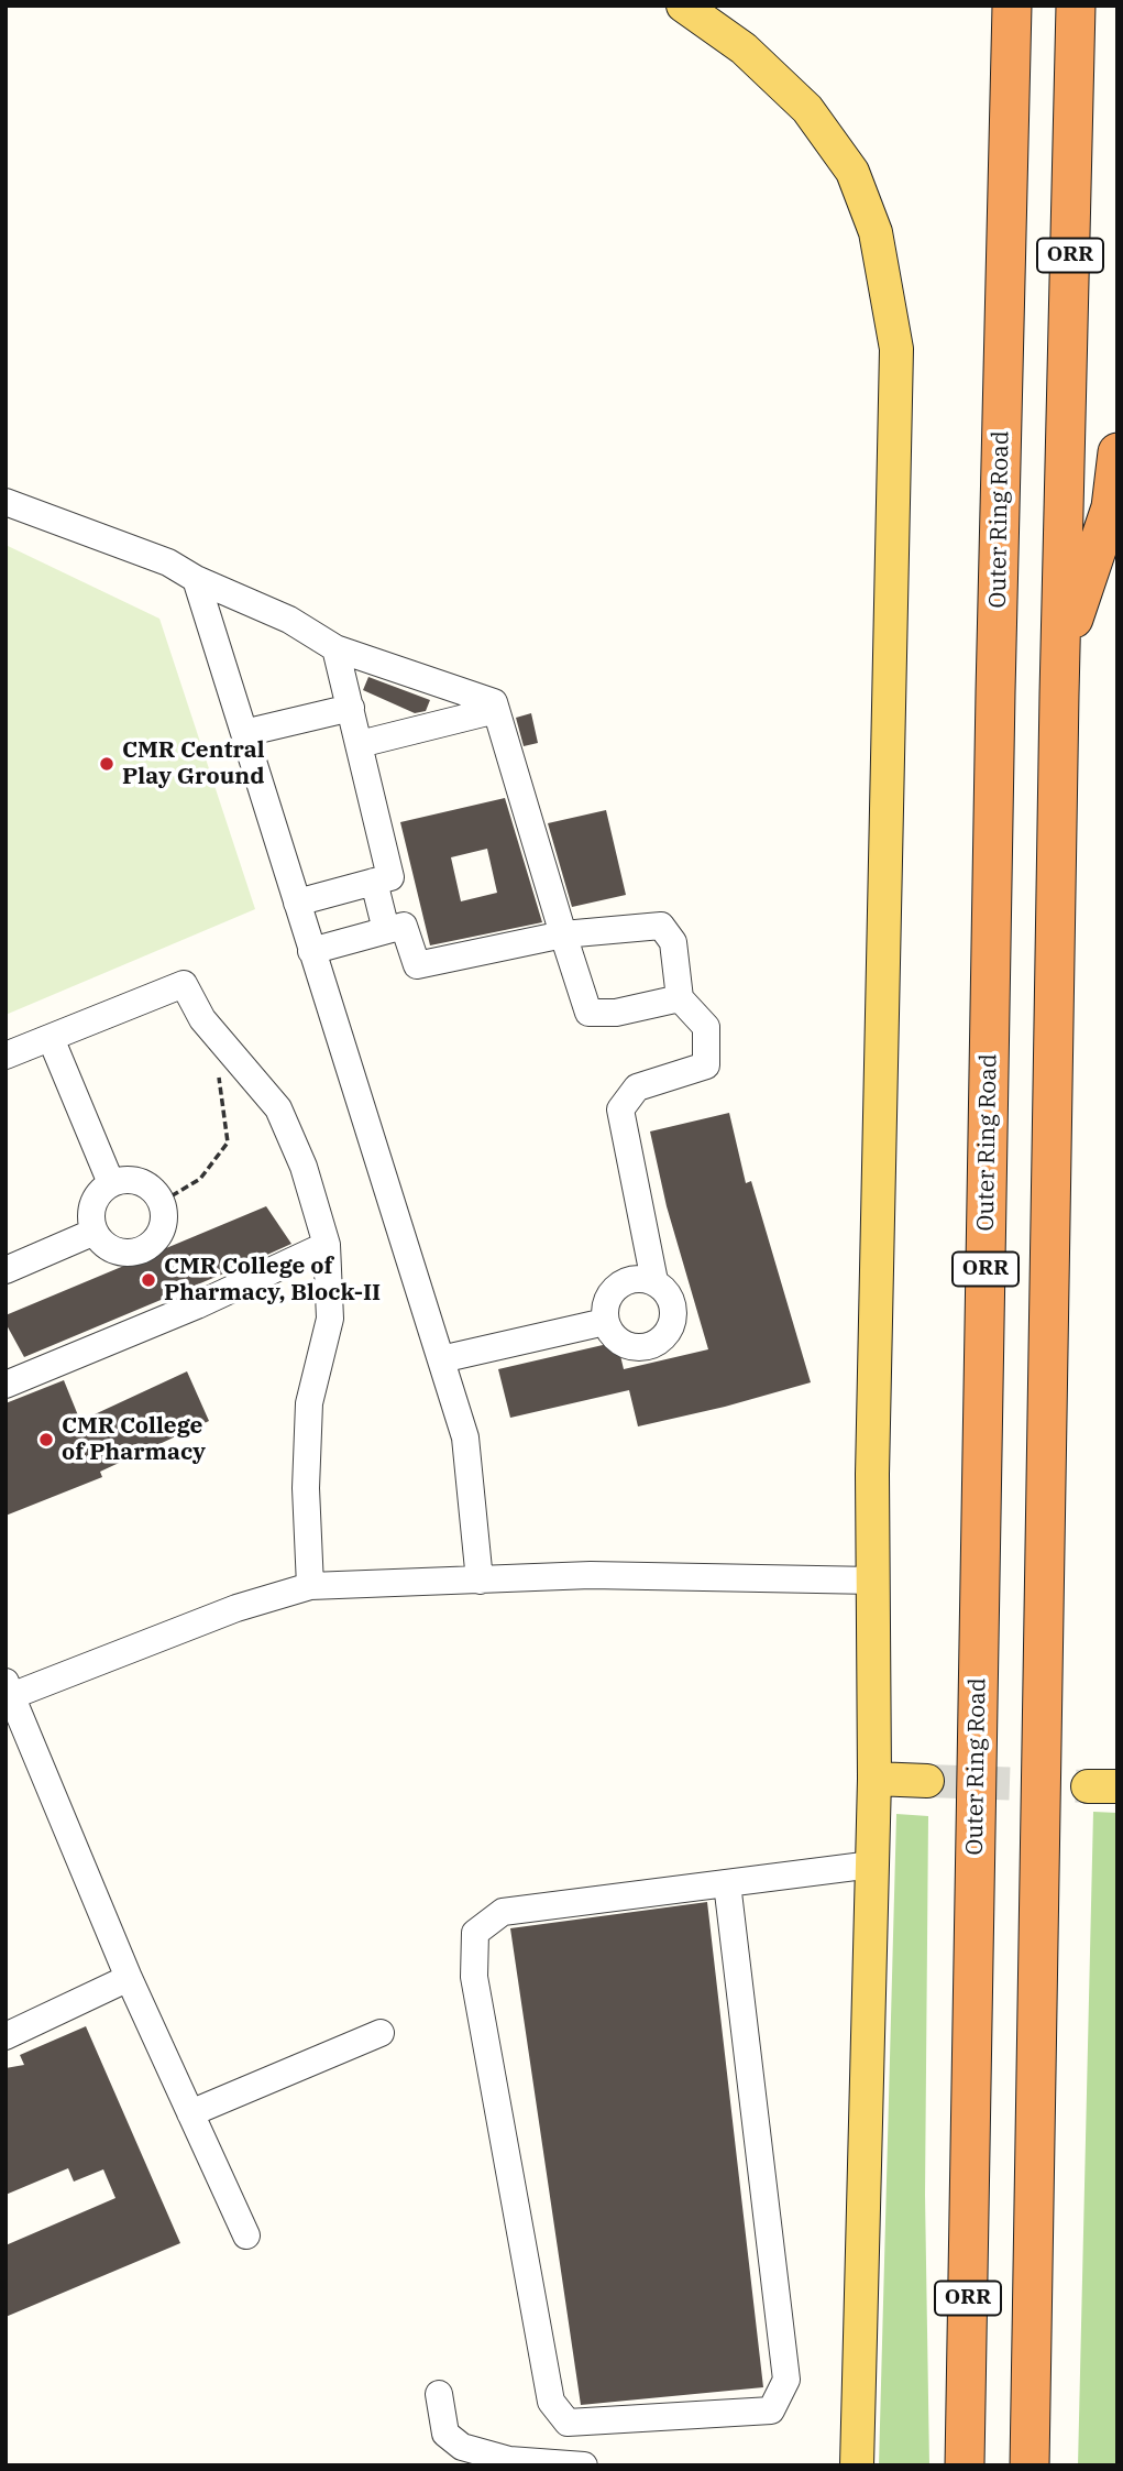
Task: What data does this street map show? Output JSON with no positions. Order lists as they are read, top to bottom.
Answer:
{
  "streets": {
    "highway": ["ORR", "Outer Ring Road"]
  },
  "places": ["CMR Central Play Ground", "CMR College of Pharmacy, Block-II", "CMR College of Pharmacy"]
}
